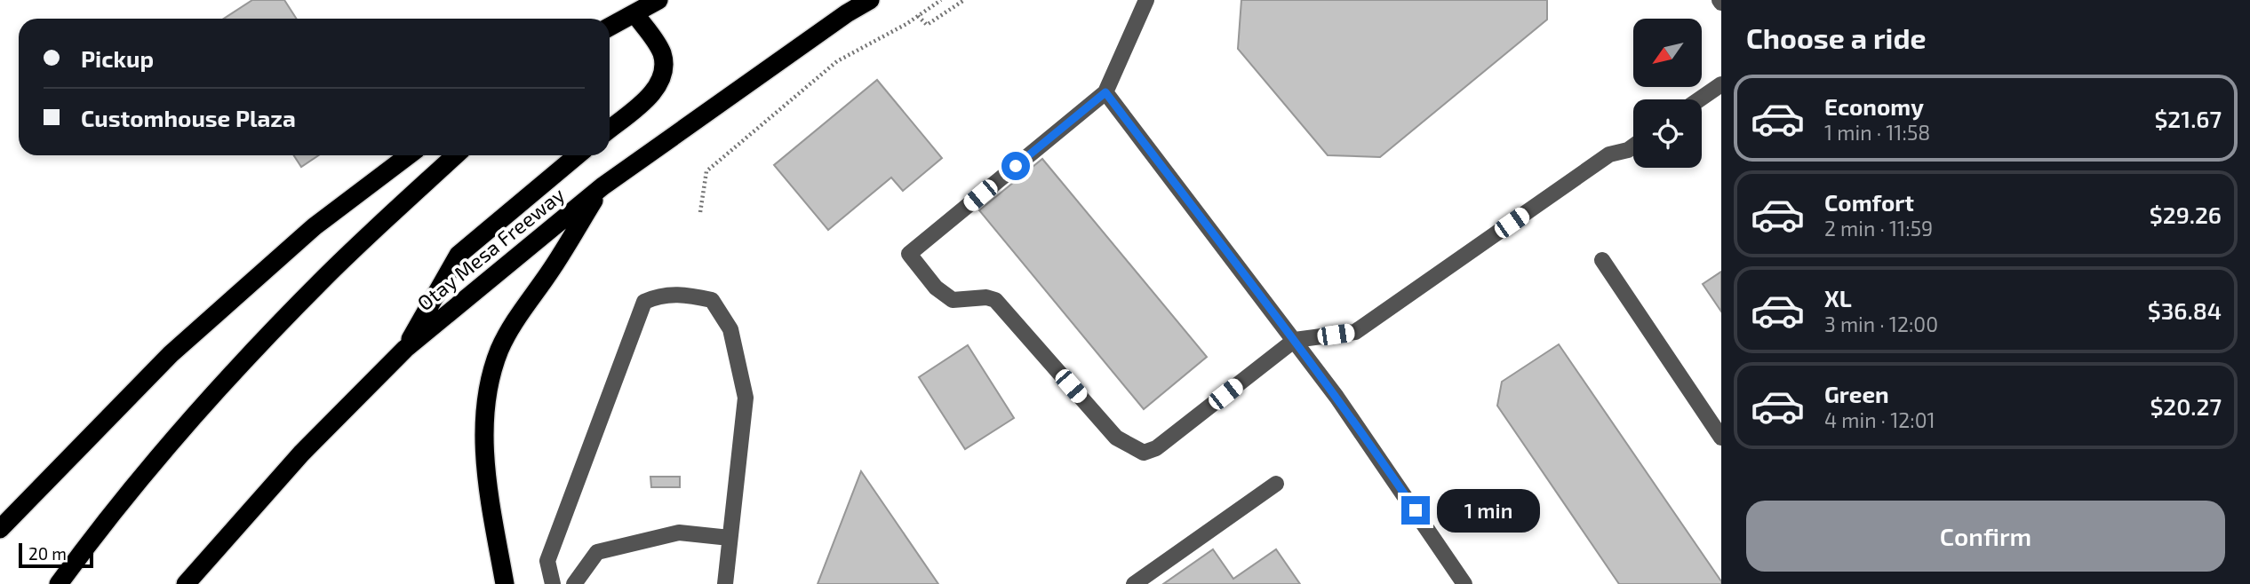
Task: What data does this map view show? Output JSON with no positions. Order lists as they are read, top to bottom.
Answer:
{
  "streets": {
    "highway": ["Otay Mesa Freeway"]
  },
  "scale_bar": "20 m",
  "north": "bottom left",
  "page": {
    "heading": "Choose a ride",
    "banner": ["Pickup", "Customhouse Plaza"],
    "list": [
      {
        "name": "Economy",
        "note": "1 min · 11:58",
        "value": "$21.67"
      },
      {
        "name": "Comfort",
        "note": "2 min · 11:59",
        "value": "$29.26"
      },
      {
        "name": "XL",
        "note": "3 min · 12:00",
        "value": "$36.84"
      },
      {
        "name": "Green",
        "note": "4 min · 12:01",
        "value": "$20.27"
      }
    ],
    "buttons": "Confirm",
    "bubble": "1 min",
    "scale": "20 m"
  }
}
